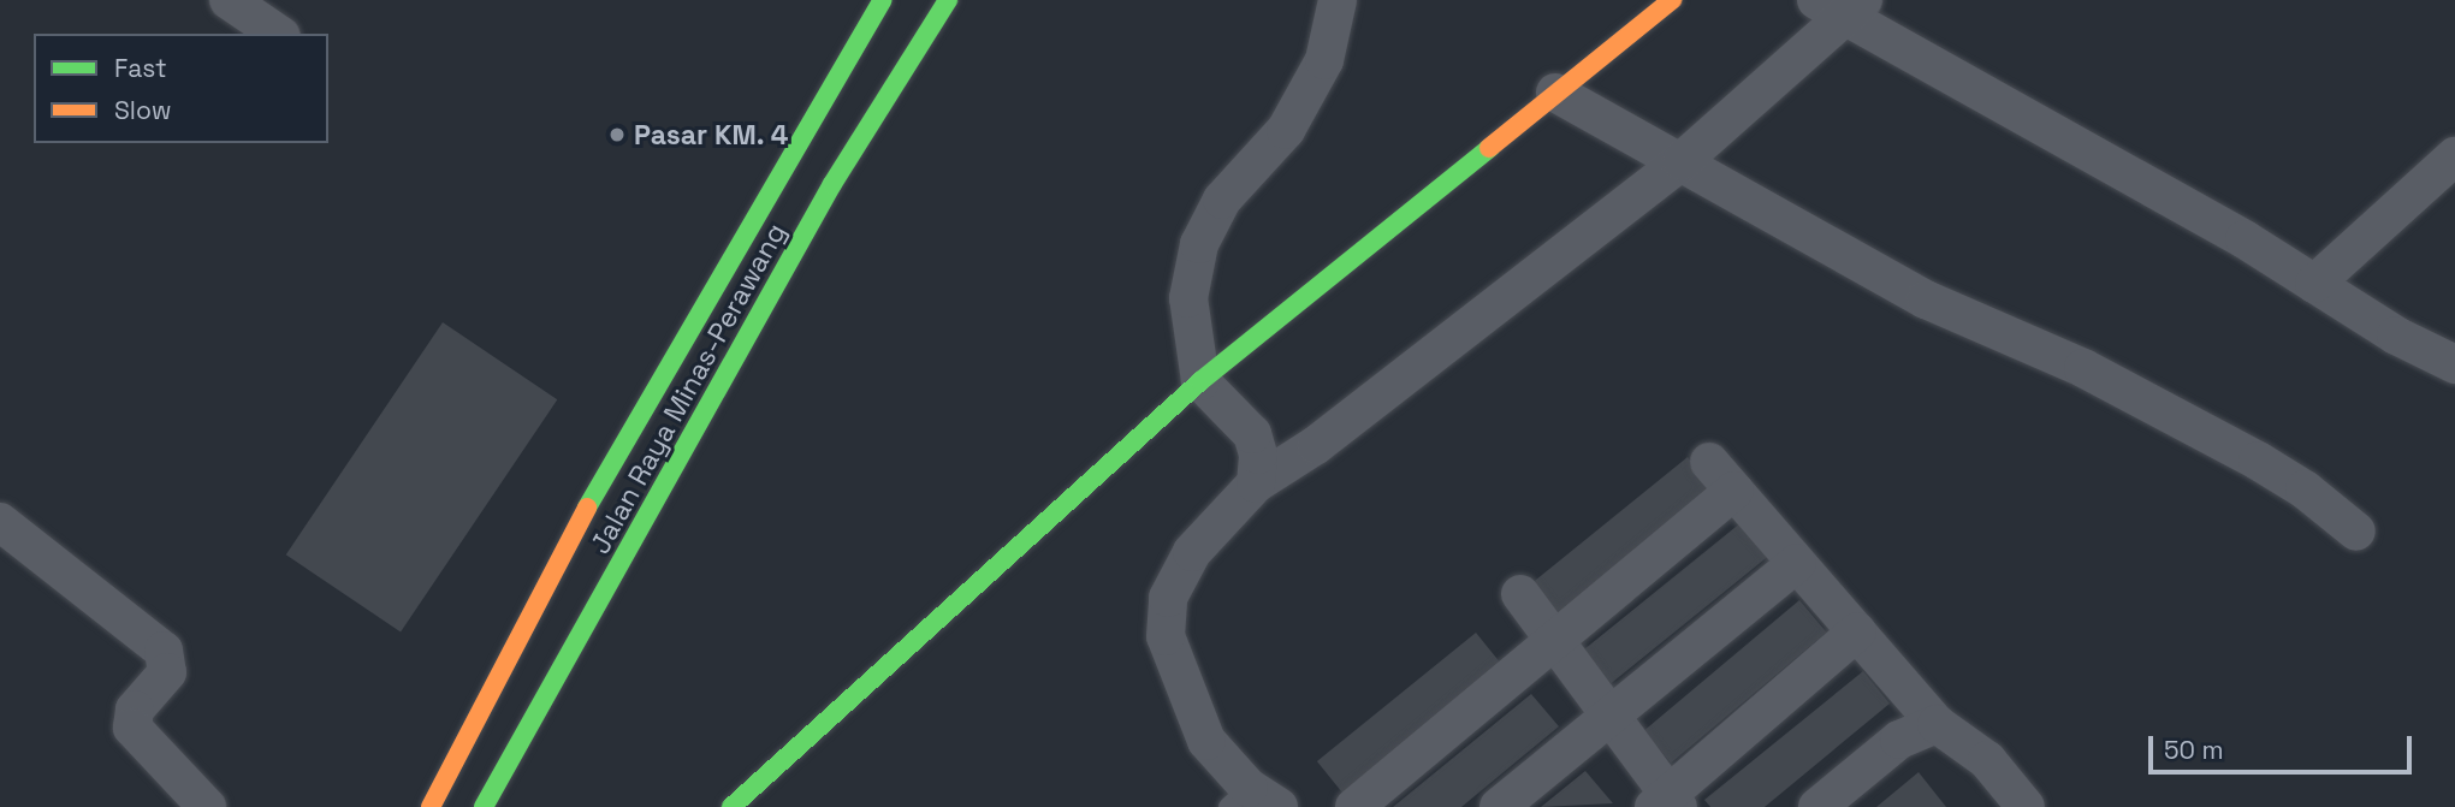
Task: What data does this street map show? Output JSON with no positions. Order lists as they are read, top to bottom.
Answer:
{
  "streets": {
    "main road": ["Jalan Raya Minas-Perawang"]
  },
  "places": ["Pasar KM. 4"],
  "legend": ["Fast", "Slow"],
  "scale_bar": "50 m"
}
